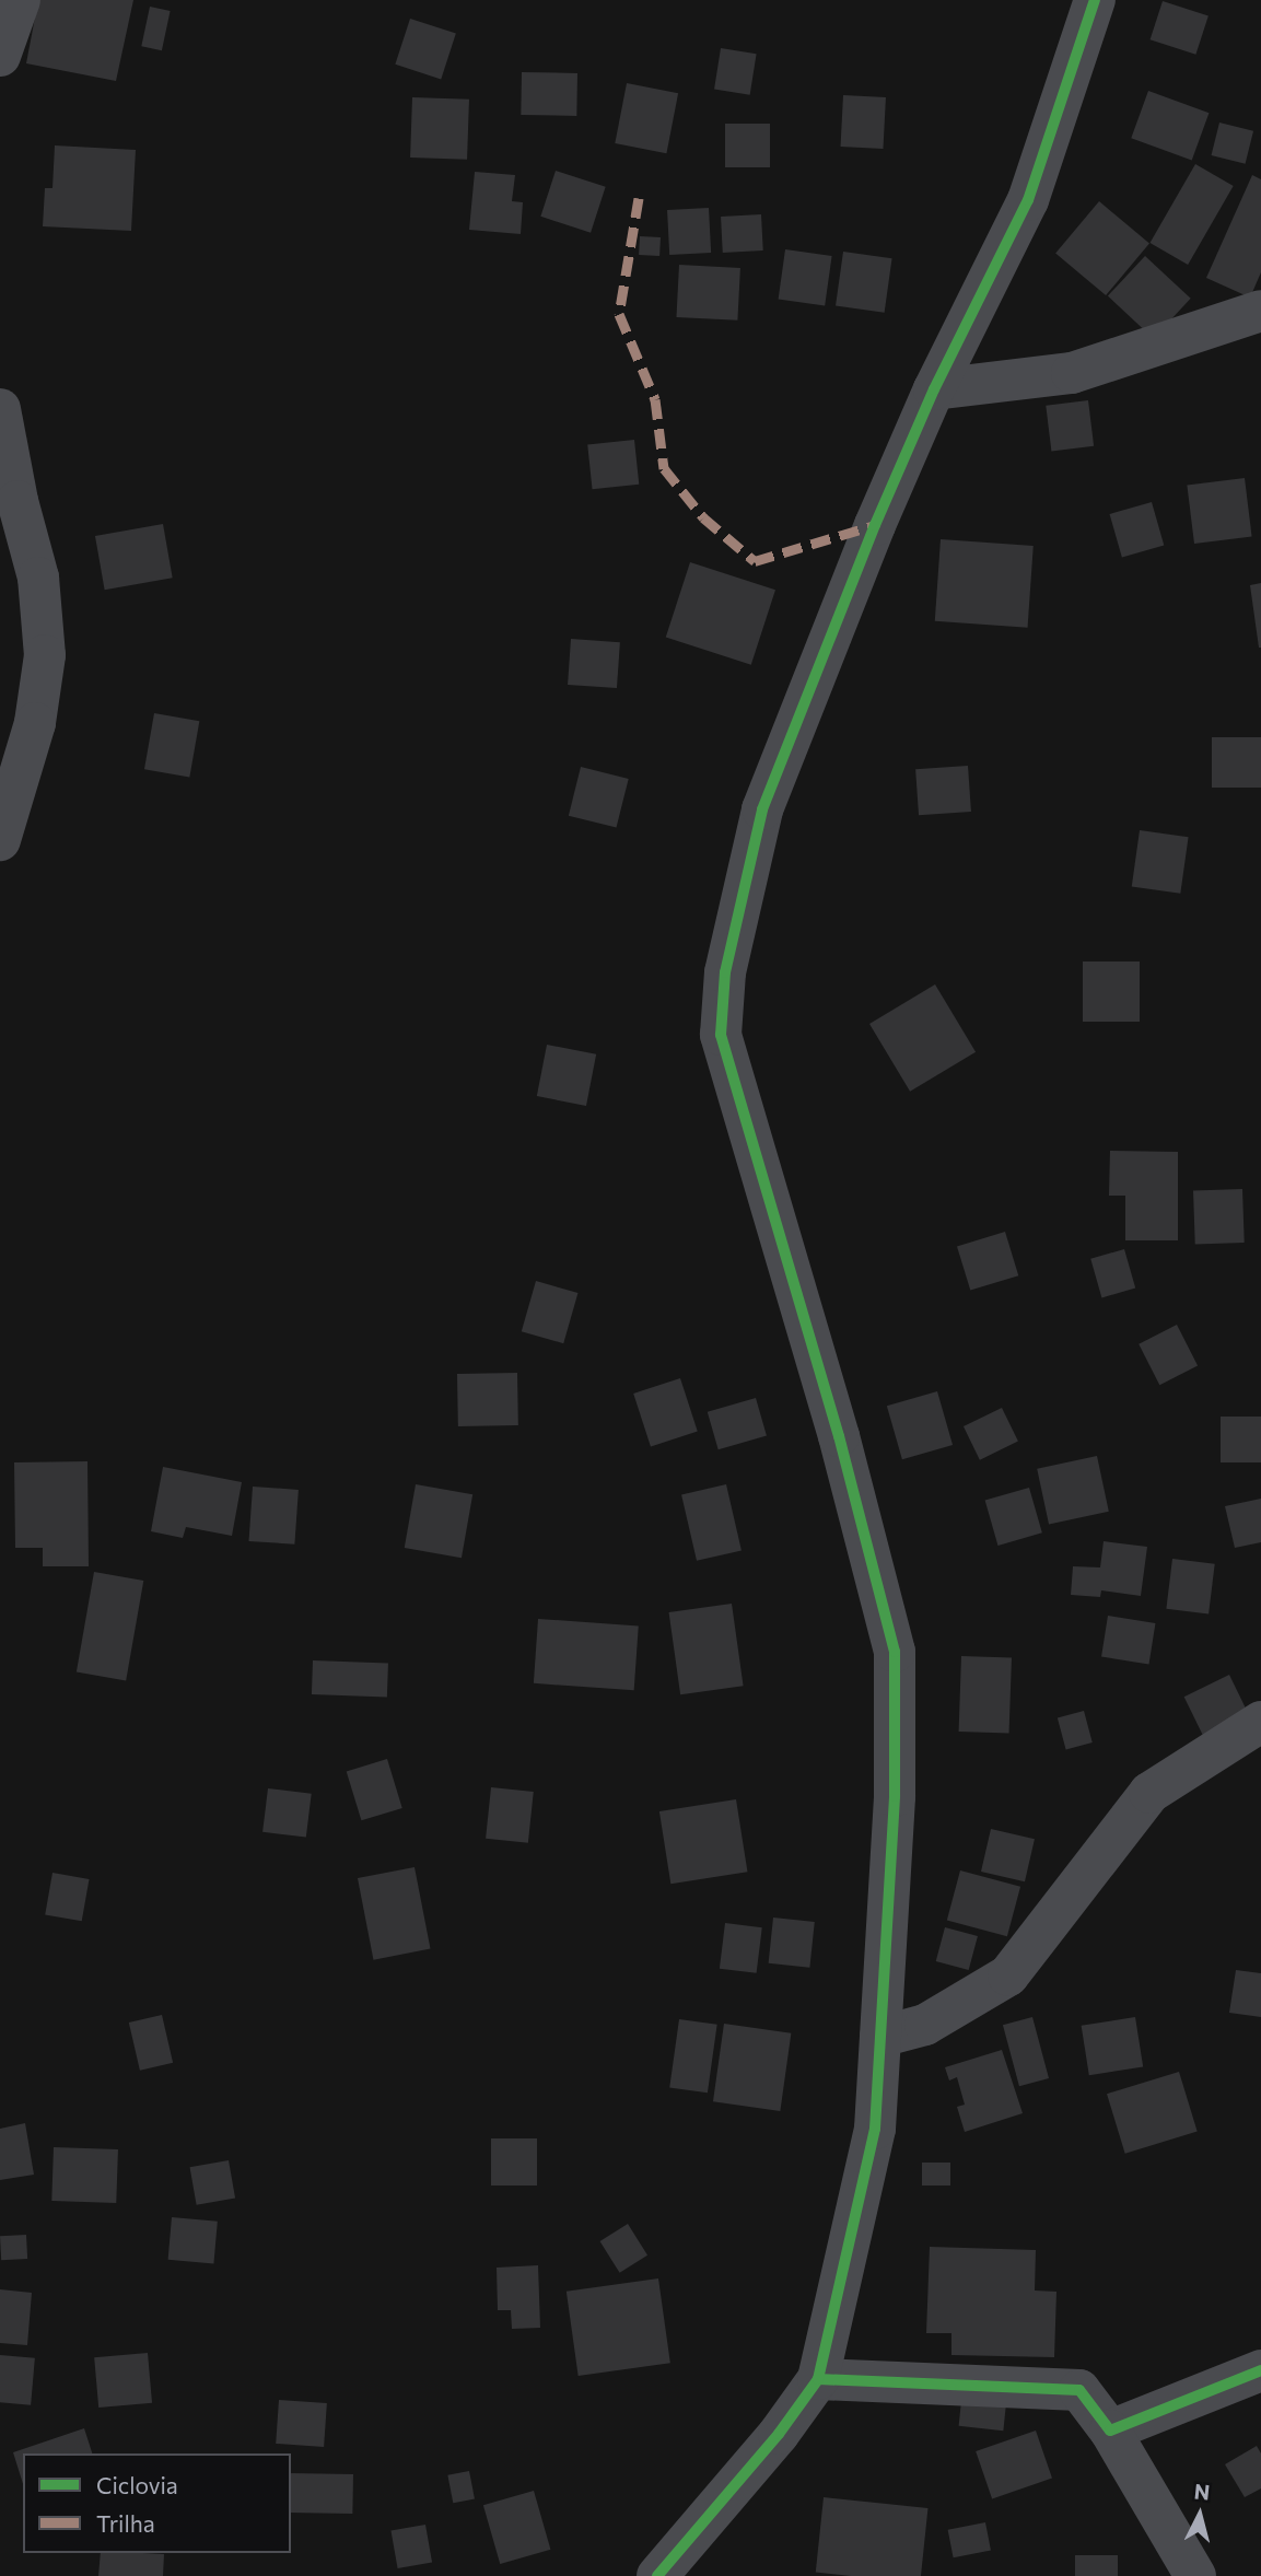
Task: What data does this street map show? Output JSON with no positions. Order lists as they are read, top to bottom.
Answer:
{
  "legend": ["Ciclovia", "Trilha"],
  "north": "top"
}
